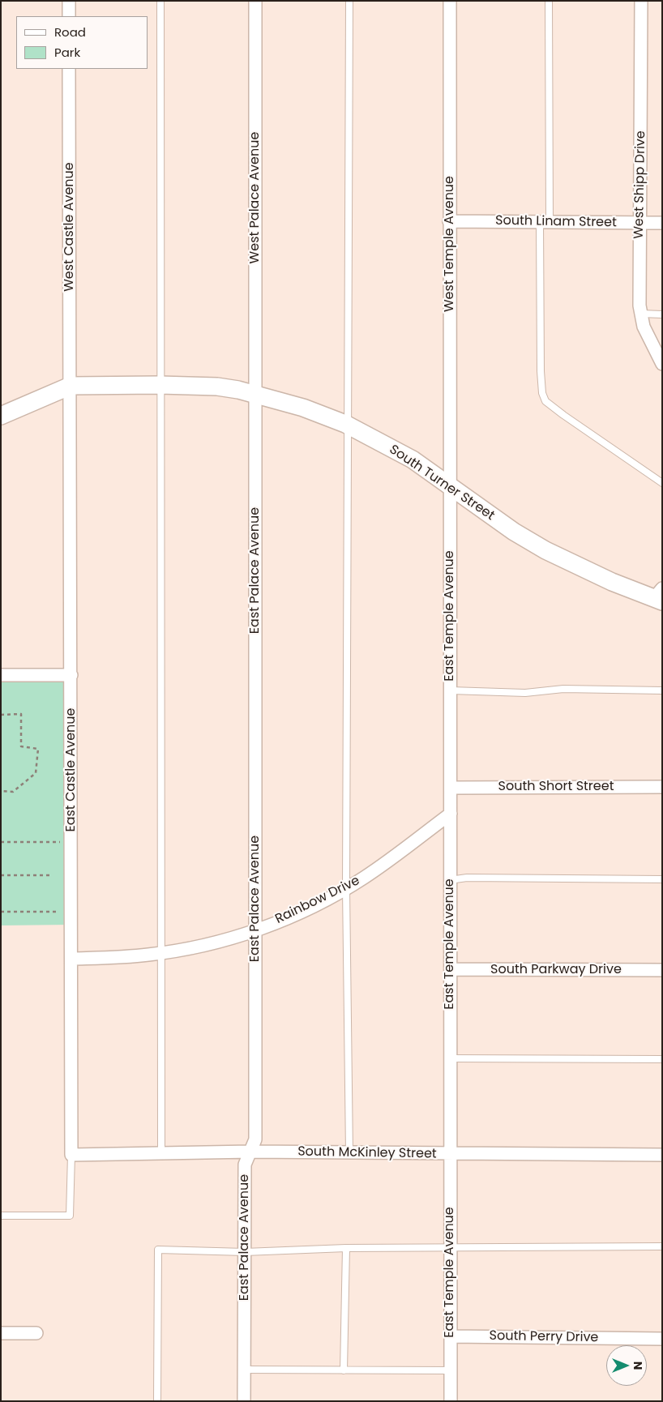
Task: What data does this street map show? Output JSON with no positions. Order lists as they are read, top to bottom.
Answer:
{
  "streets": {
    "main road": ["South Turner Street"],
    "street": [
      "West Shipp Drive",
      "West Palace Avenue",
      "South Linam Street",
      "West Castle Avenue",
      "West Temple Avenue",
      "East Palace Avenue",
      "East Temple Avenue",
      "East Castle Avenue",
      "South Short Street",
      "Rainbow Drive",
      "South Parkway Drive",
      "South McKinley Street",
      "South Perry Drive"
    ]
  },
  "crossings": [
    ["West Shipp Drive", "South Linam Street"],
    ["West Palace Avenue", "South Turner Street"],
    ["West Palace Avenue", "East Palace Avenue"],
    ["South Linam Street", "West Temple Avenue"],
    ["West Castle Avenue", "South Turner Street"],
    ["West Castle Avenue", "East Castle Avenue"],
    ["West Temple Avenue", "South Turner Street"],
    ["West Temple Avenue", "East Temple Avenue"],
    ["South Turner Street", "East Palace Avenue"],
    ["South Turner Street", "East Temple Avenue"],
    ["South Turner Street", "East Castle Avenue"],
    ["East Palace Avenue", "Rainbow Drive"],
    ["East Palace Avenue", "South McKinley Street"],
    ["East Temple Avenue", "South Short Street"],
    ["East Temple Avenue", "Rainbow Drive"],
    ["East Temple Avenue", "South Parkway Drive"],
    ["East Temple Avenue", "South McKinley Street"],
    ["East Temple Avenue", "South Perry Drive"],
    ["East Castle Avenue", "Rainbow Drive"],
    ["East Castle Avenue", "South McKinley Street"]
  ],
  "legend": ["Road", "Park"],
  "north": "right"
}
